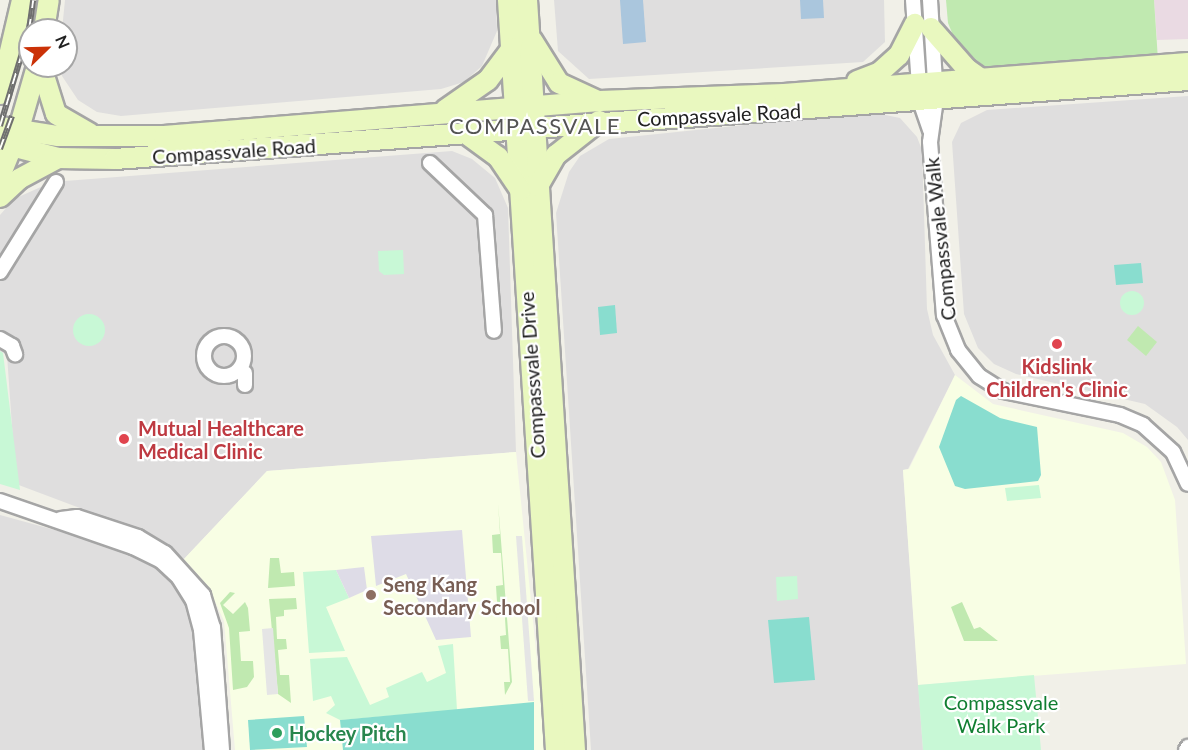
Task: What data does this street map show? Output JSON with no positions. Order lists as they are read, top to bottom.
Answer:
{
  "streets": {
    "street": ["Compassvale Road", "Compassvale Walk", "Compassvale Drive"]
  },
  "crossings": [
    ["Compassvale Road", "Compassvale Walk"],
    ["Compassvale Road", "Compassvale Drive"]
  ],
  "districts": ["COMPASSVALE"],
  "parks": ["Compassvale Walk Park"],
  "places": [
    "Kidslink Children's Clinic",
    "Mutual Healthcare Medical Clinic",
    "Seng Kang Secondary School",
    "Hockey Pitch"
  ],
  "north": "top right"
}
